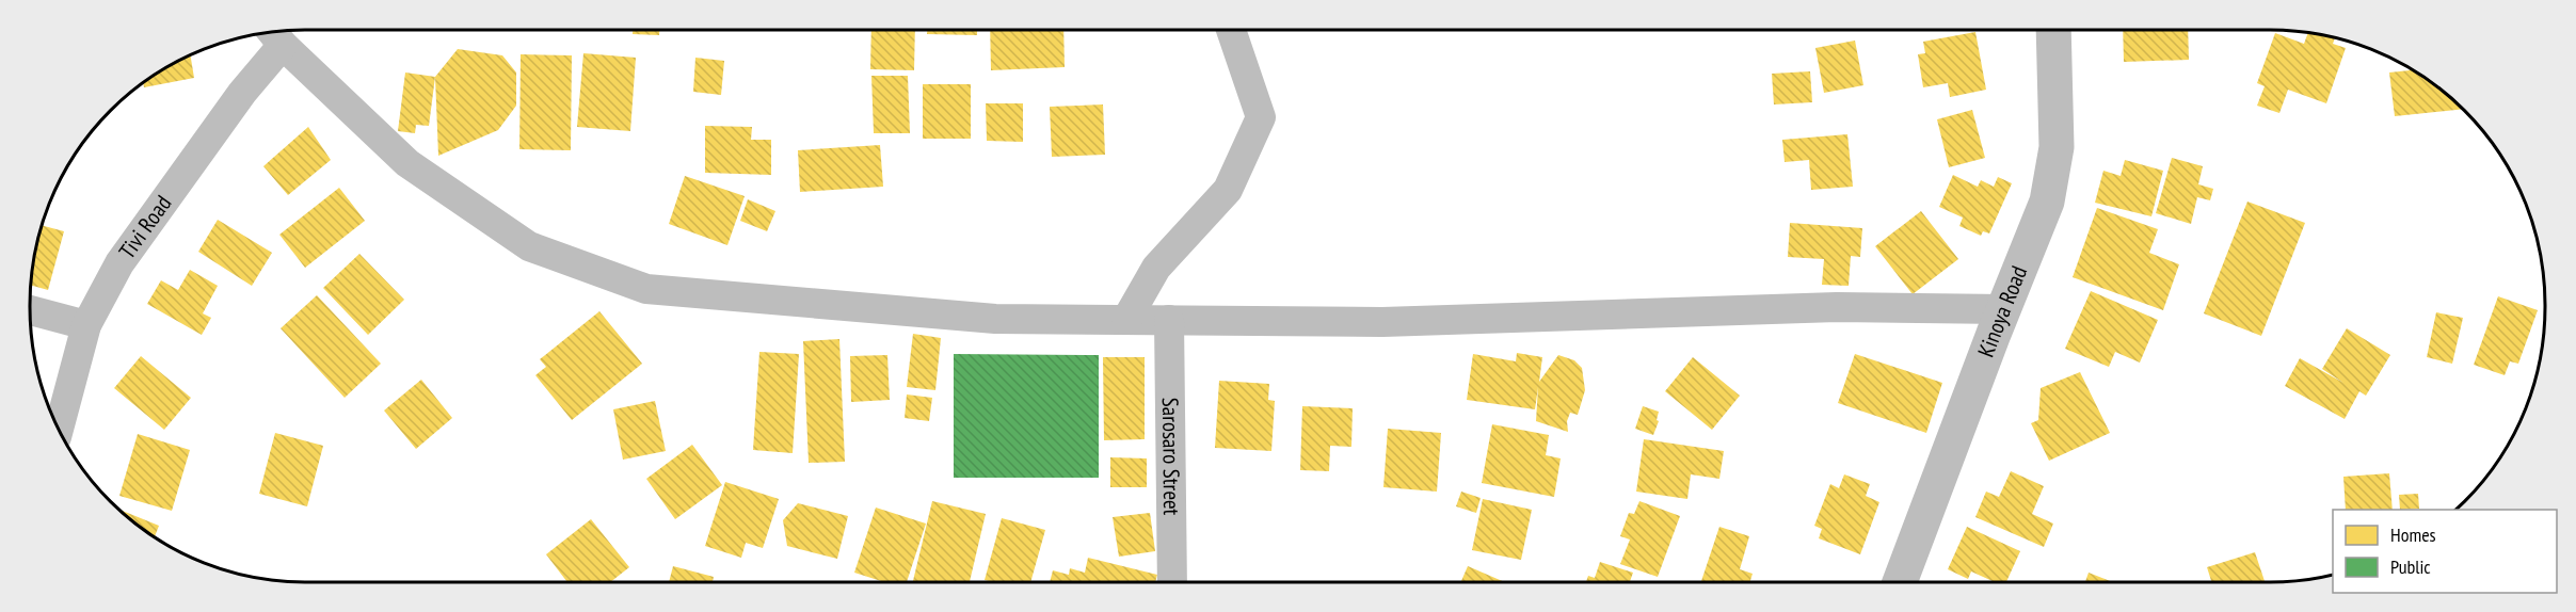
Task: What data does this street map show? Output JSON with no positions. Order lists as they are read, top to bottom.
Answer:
{
  "streets": {
    "main road": ["Kinoya Road"],
    "street": ["Tivi Road", "Sarosaro Street"]
  },
  "legend": ["Homes", "Public"]
}
